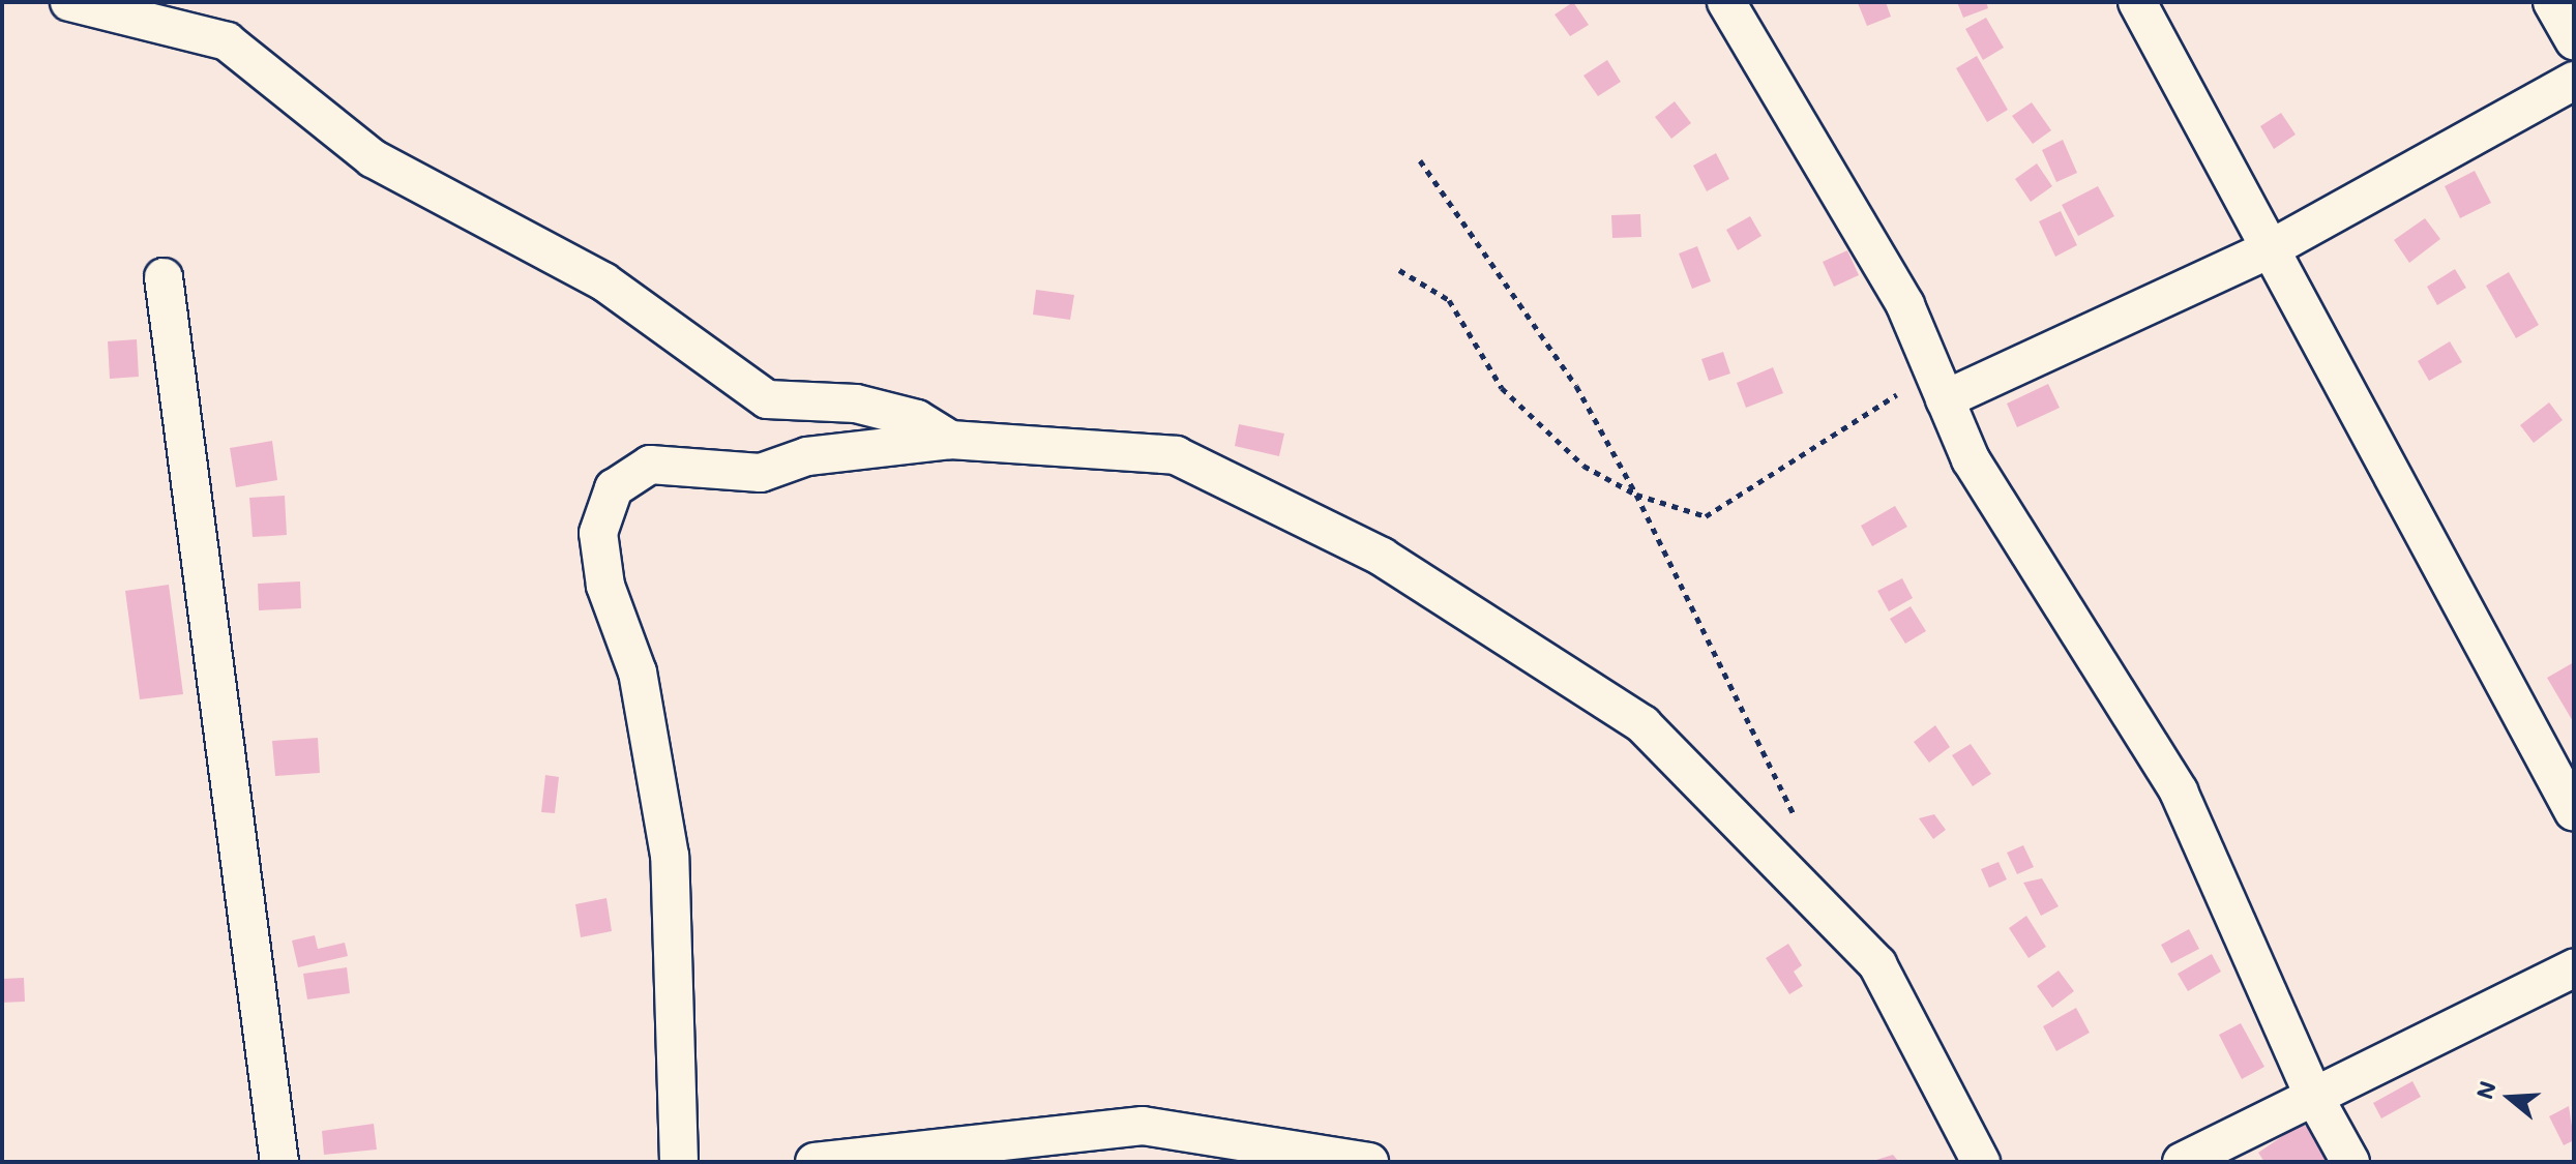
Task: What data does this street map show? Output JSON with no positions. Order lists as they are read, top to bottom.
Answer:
{
  "north": "left"
}
